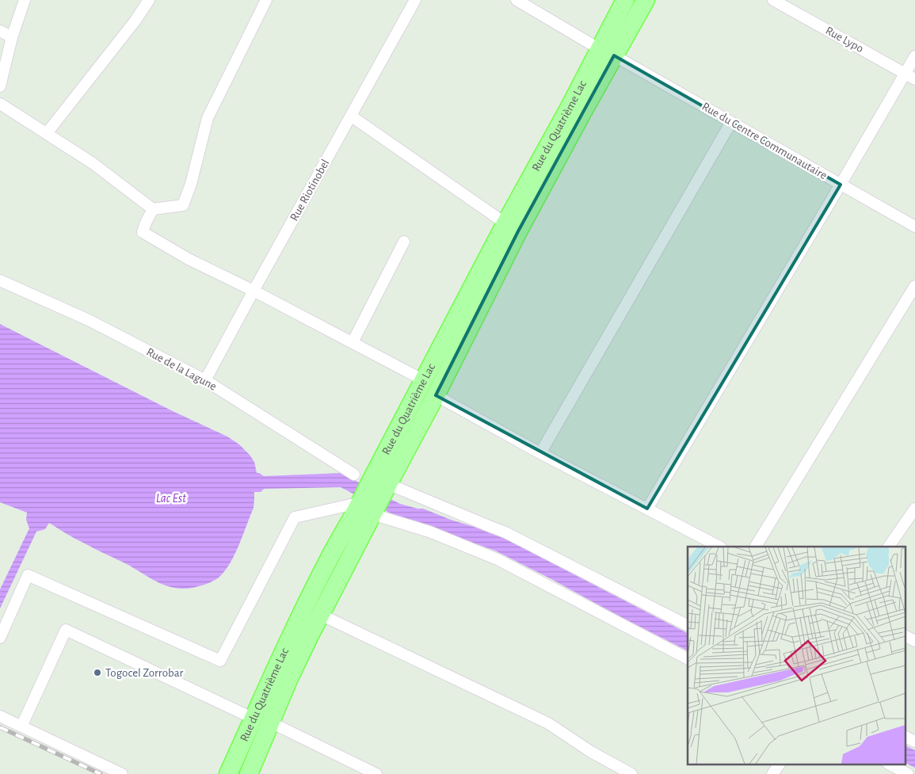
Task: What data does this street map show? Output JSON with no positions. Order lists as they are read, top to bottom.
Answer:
{
  "streets": {
    "main road": ["Rue du Quatrième Lac"],
    "street": [
      "Rue Lypo",
      "Rue du Centre Communautaire",
      "Rue Riotinobel",
      "Rue de la Lagune"
    ]
  },
  "crossings": [
    ["Rue du Quatrième Lac", "Rue du Centre Communautaire"],
    ["Rue Riotinobel", "Rue de la Lagune"]
  ],
  "water": ["Lac Est"],
  "places": ["Togocel Zorrobar"]
}
